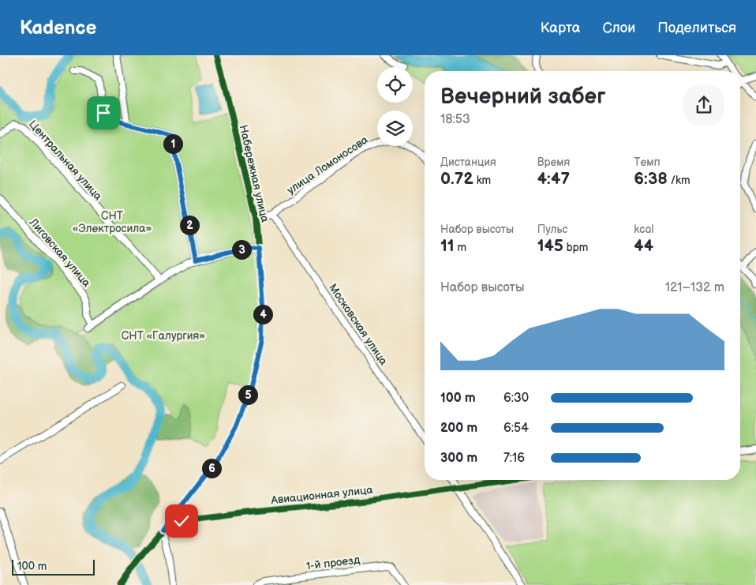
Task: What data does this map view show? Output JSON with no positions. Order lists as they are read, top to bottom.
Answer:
{
  "streets": {
    "street": [
      "Центральная улица",
      "улица Ломоносова",
      "Набережная улица",
      "Лиговская улица",
      "Московская улица",
      "Авиационная улица",
      "1-й проезд"
    ]
  },
  "crossings": [
    ["Центральная улица", "Лиговская улица"],
    ["улица Ломоносова", "Набережная улица"],
    ["улица Ломоносова", "Московская улица"],
    ["Набережная улица", "Авиационная улица"]
  ],
  "parks": ["СНТ «Электросила»", "СНТ «Галургия»"],
  "scale_bar": "100 m",
  "page": {
    "header": "Kadence",
    "nav": ["Карта", "Слои", "Поделиться"],
    "heading": ["Вечерний забег", "18:53"],
    "pins": [
      "1",
      "2",
      "3",
      "4",
      "5",
      "6"
    ],
    "stats": [
      ["Дистанция", "0.72 km"],
      ["Время", "4:47"],
      ["Темп", "6:38 /km"],
      ["Набор высоты", "11 m"],
      ["Пульс", "145 bpm"],
      ["kcal", "44"]
    ],
    "chart": ["Набор высоты", "121–132 m"],
    "list": [
      {
        "name": "100 m",
        "note": "6:30"
      },
      {
        "name": "200 m",
        "note": "6:54"
      },
      {
        "name": "300 m",
        "note": "7:16"
      }
    ],
    "scale": "100 m"
  }
}
